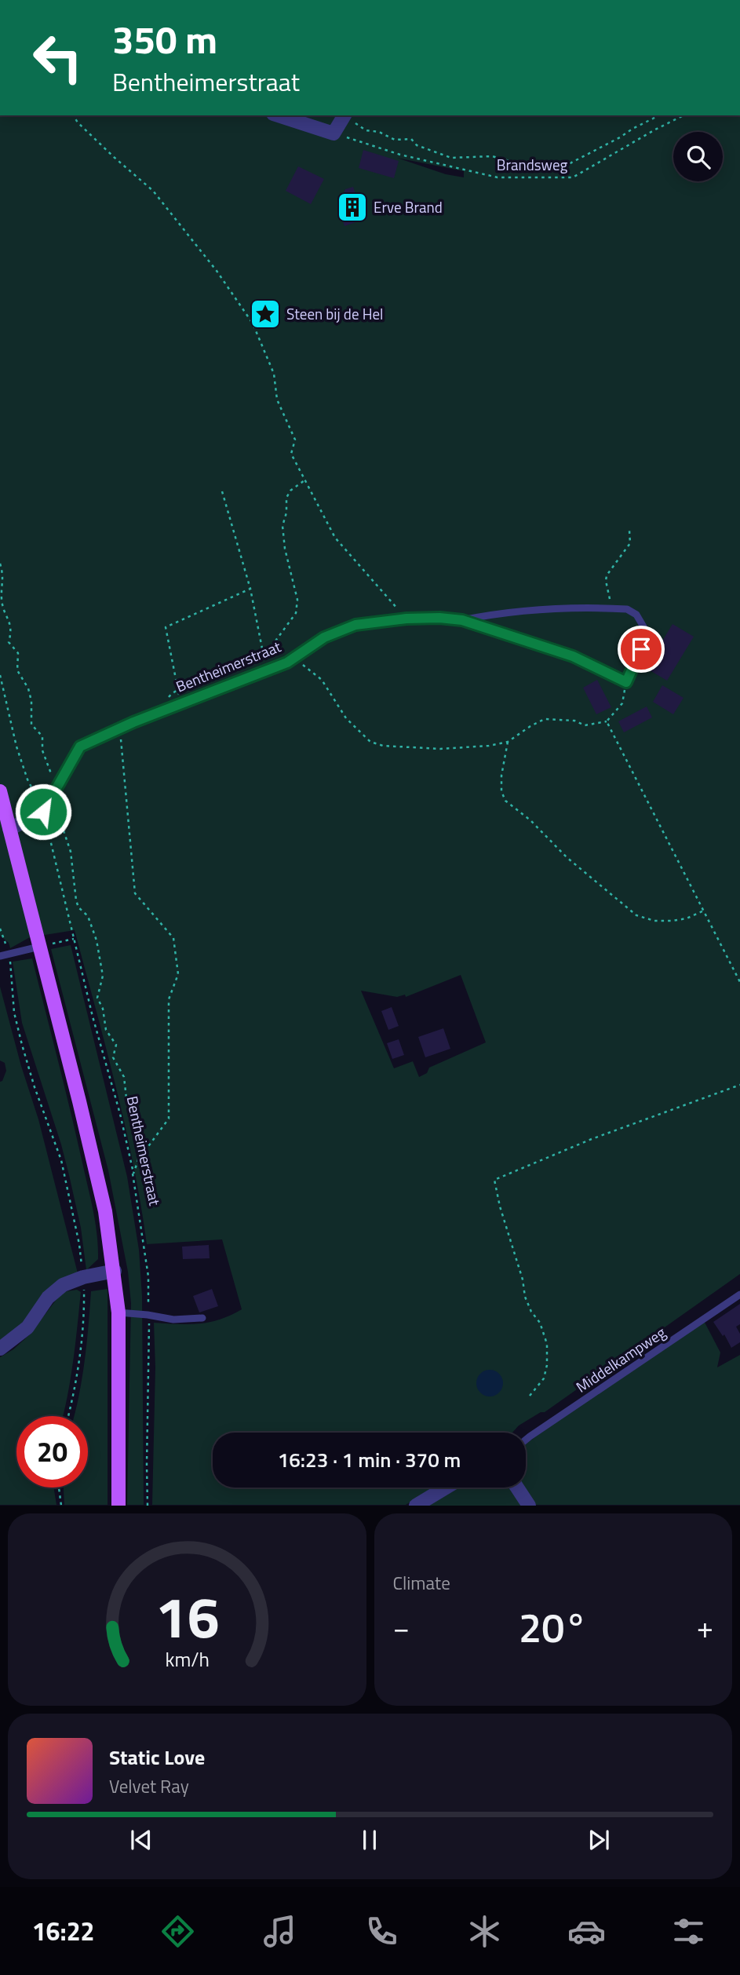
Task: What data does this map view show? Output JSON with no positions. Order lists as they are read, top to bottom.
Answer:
{
  "streets": {
    "lane": ["Bentheimerstraat", "Middelkampweg"],
    "path": ["Brandsweg"]
  },
  "places": {
    "building": ["Erve Brand"],
    "place": ["Steen bij de Hel"]
  },
  "page": {
    "turn": ["350 m", "Bentheimerstraat"],
    "limit": "20",
    "trip": "16:23 · 1 min · 370 m",
    "tile": "Climate",
    "heat": ["−", "20°", "+"],
    "song": ["Static Love", "Velvet Ray"],
    "tabs": "16:22",
    "gauge": ["16", "km/h"]
  }
}
